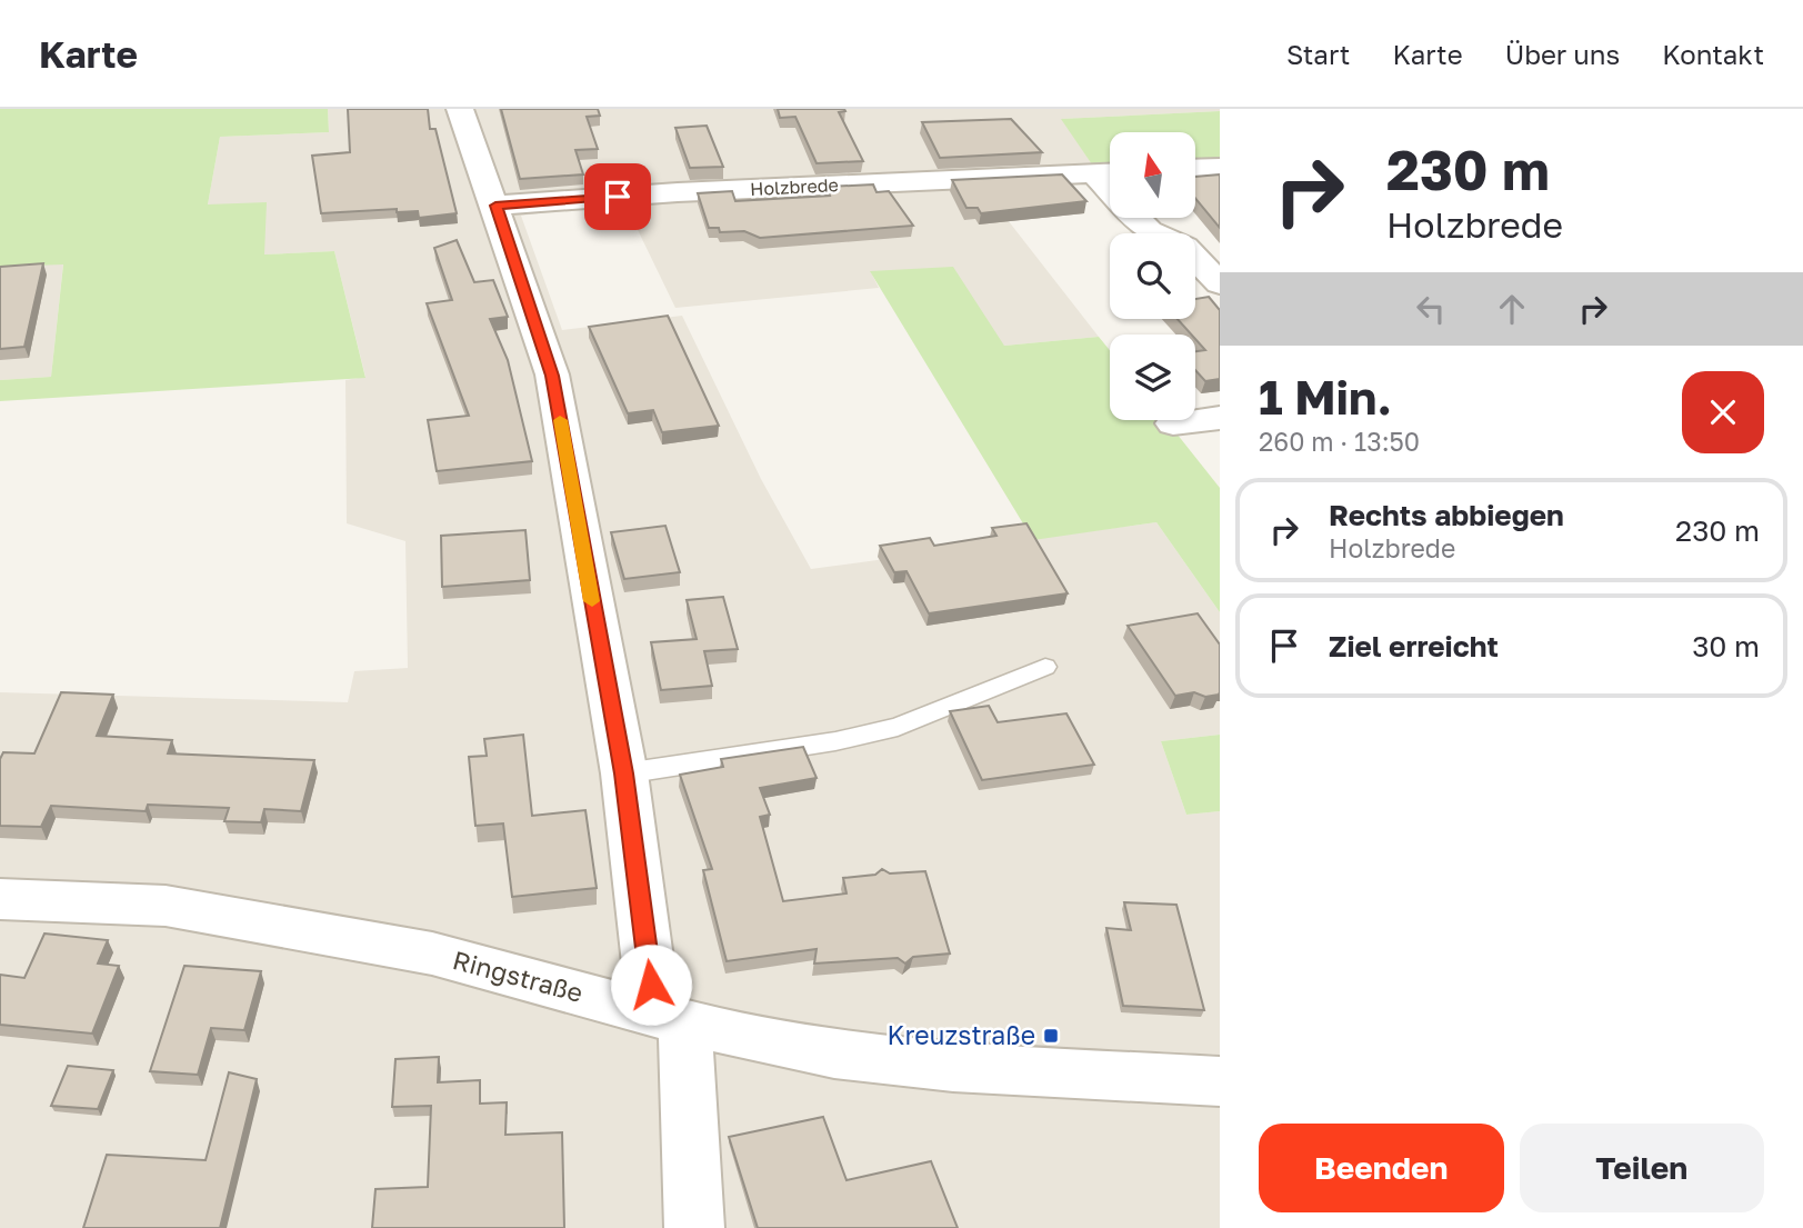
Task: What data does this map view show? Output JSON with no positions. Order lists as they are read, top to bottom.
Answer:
{
  "streets": {
    "street": ["Holzbrede", "Ringstraße"]
  },
  "places": {
    "transit": ["Kreuzstraße"]
  },
  "north": "top",
  "page": {
    "header": "Karte",
    "nav": [
      "Start",
      "Karte",
      "Über uns",
      "Kontakt"
    ],
    "turn": ["230 m", "Holzbrede"],
    "heading": ["1 Min.", "260 m · 13:50"],
    "list": [
      {
        "name": "Rechts abbiegen",
        "note": "Holzbrede",
        "value": "230 m"
      },
      {
        "name": "Ziel erreicht",
        "value": "30 m"
      }
    ],
    "buttons": ["Beenden", "Teilen"]
  }
}
